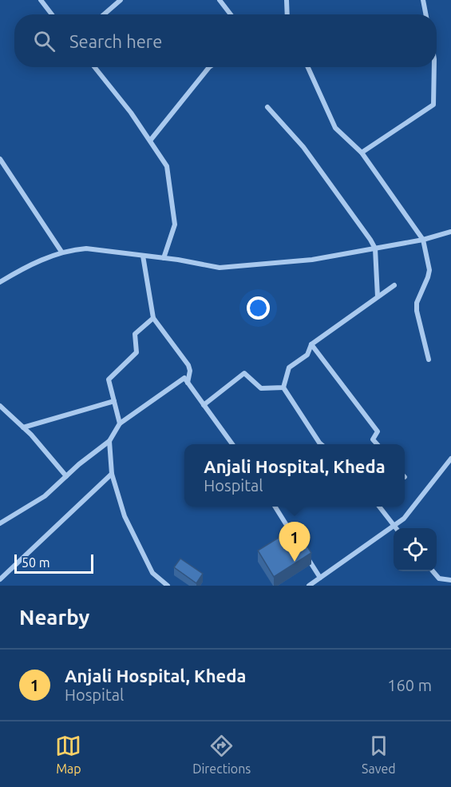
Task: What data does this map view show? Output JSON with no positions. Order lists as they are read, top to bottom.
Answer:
{
  "scale_bar": "50 m",
  "page": {
    "search": "Search here",
    "popup": ["Anjali Hospital, Kheda", "Hospital"],
    "pins": "1",
    "scale": "50 m",
    "heading": "Nearby",
    "list": [
      {
        "mark": "1",
        "name": "Anjali Hospital, Kheda",
        "note": "Hospital",
        "value": "160 m"
      }
    ],
    "nav": ["Map", "Directions", "Saved"]
  }
}
